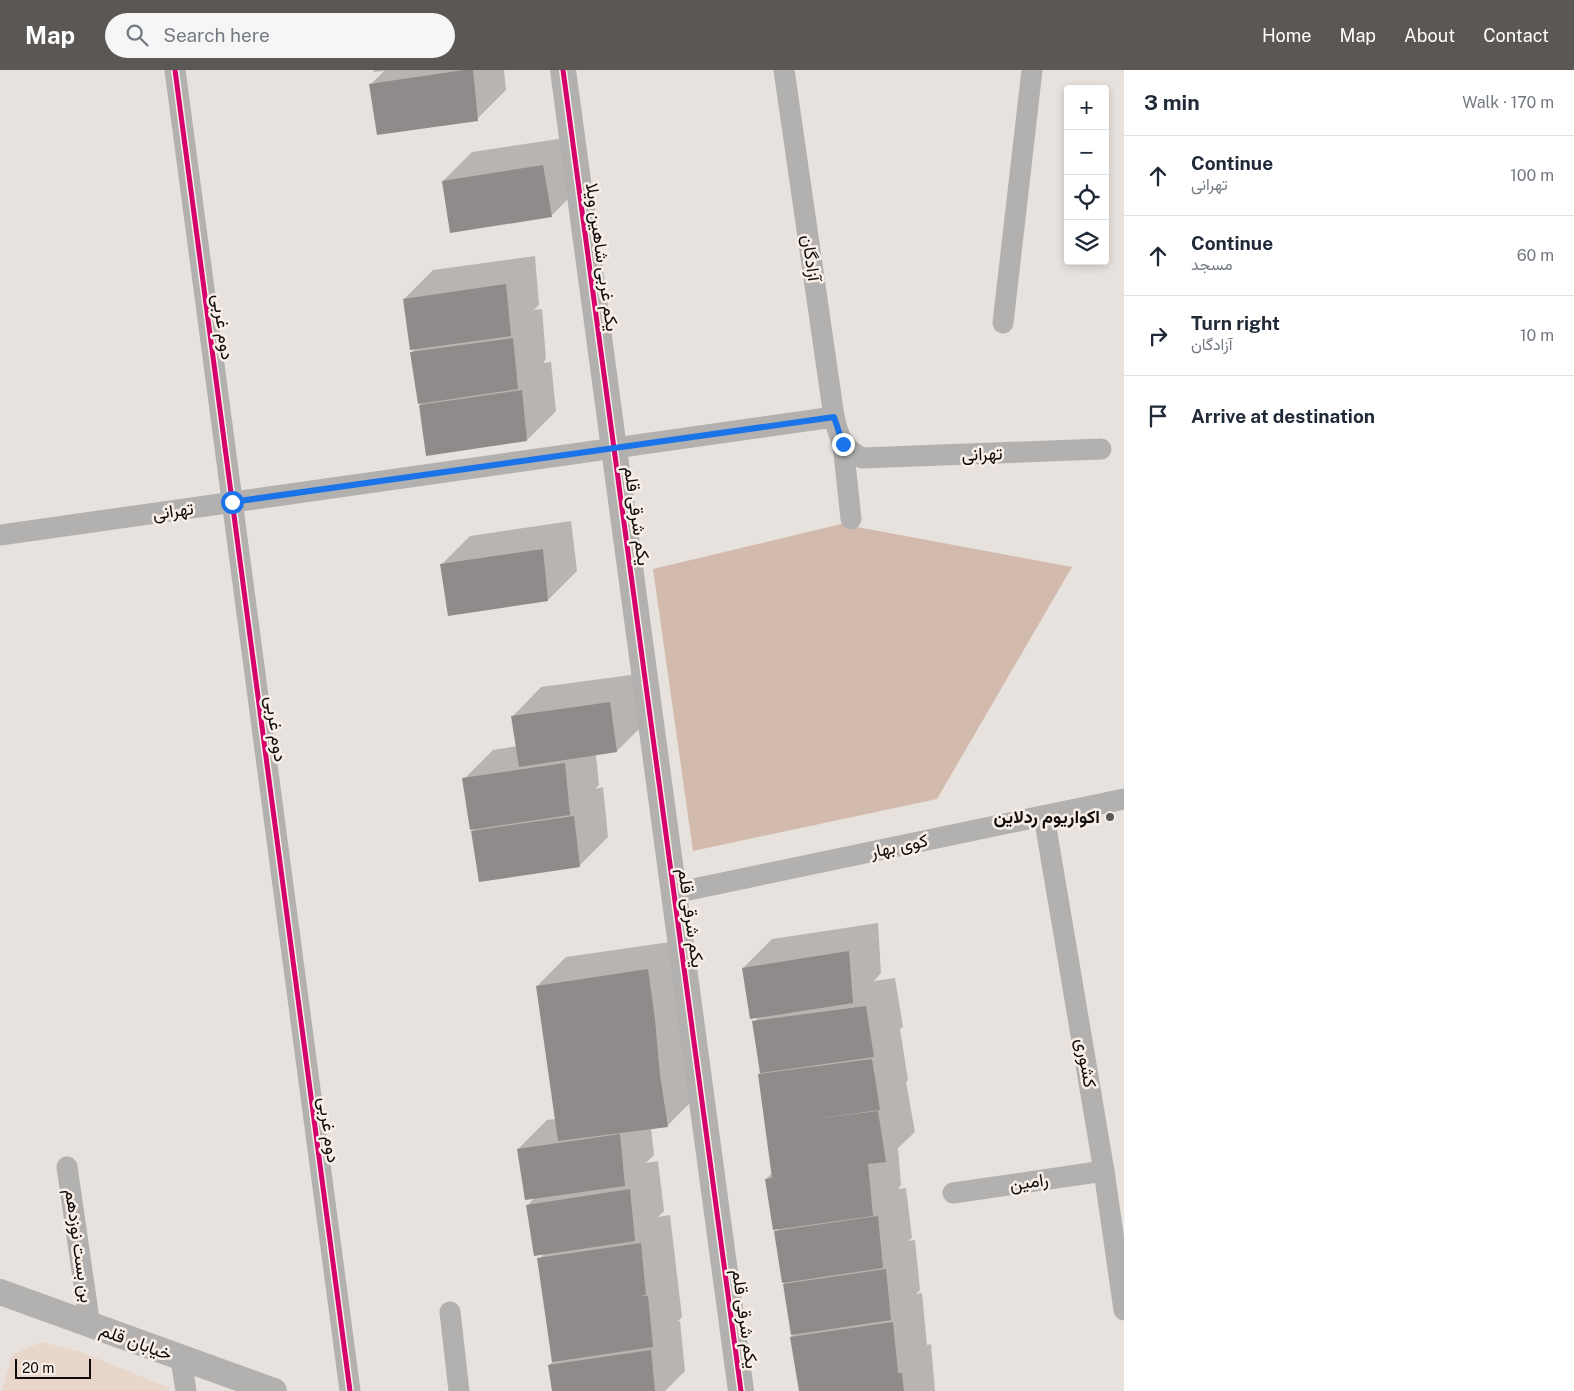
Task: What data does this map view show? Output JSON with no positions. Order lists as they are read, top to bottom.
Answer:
{
  "streets": {
    "street": [
      "یکم غربی شاهین ویلا",
      "آزادگان",
      "دوم غربی",
      "تهرانی",
      "یکم شرقی قلم",
      "کوی بهار",
      "کشوری",
      "رامین",
      "بن بست نوزدهم",
      "خیابان قلم"
    ]
  },
  "crossings": [
    ["یکم غربی شاهین ویلا", "تهرانی"],
    ["یکم غربی شاهین ویلا", "یکم شرقی قلم"],
    ["آزادگان", "تهرانی"],
    ["دوم غربی", "تهرانی"],
    ["تهرانی", "یکم شرقی قلم"],
    ["یکم شرقی قلم", "کوی بهار"],
    ["کوی بهار", "کشوری"],
    ["کشوری", "رامین"],
    ["بن بست نوزدهم", "خیابان قلم"]
  ],
  "places": ["اکواریوم ردلاین"],
  "scale_bar": "20 m",
  "page": {
    "header": "Map",
    "search": "Search here",
    "nav": [
      "Home",
      "Map",
      "About",
      "Contact"
    ],
    "heading": ["3 min", "Walk · 170 m"],
    "map_buttons": ["+", "−"],
    "list": [
      ["Continue", "تهرانی", "100 m"],
      ["Continue", "مسجد", "60 m"],
      ["Turn right", "آزادگان", "10 m"],
      "Arrive at destination"
    ],
    "scale": "20 m"
  }
}
